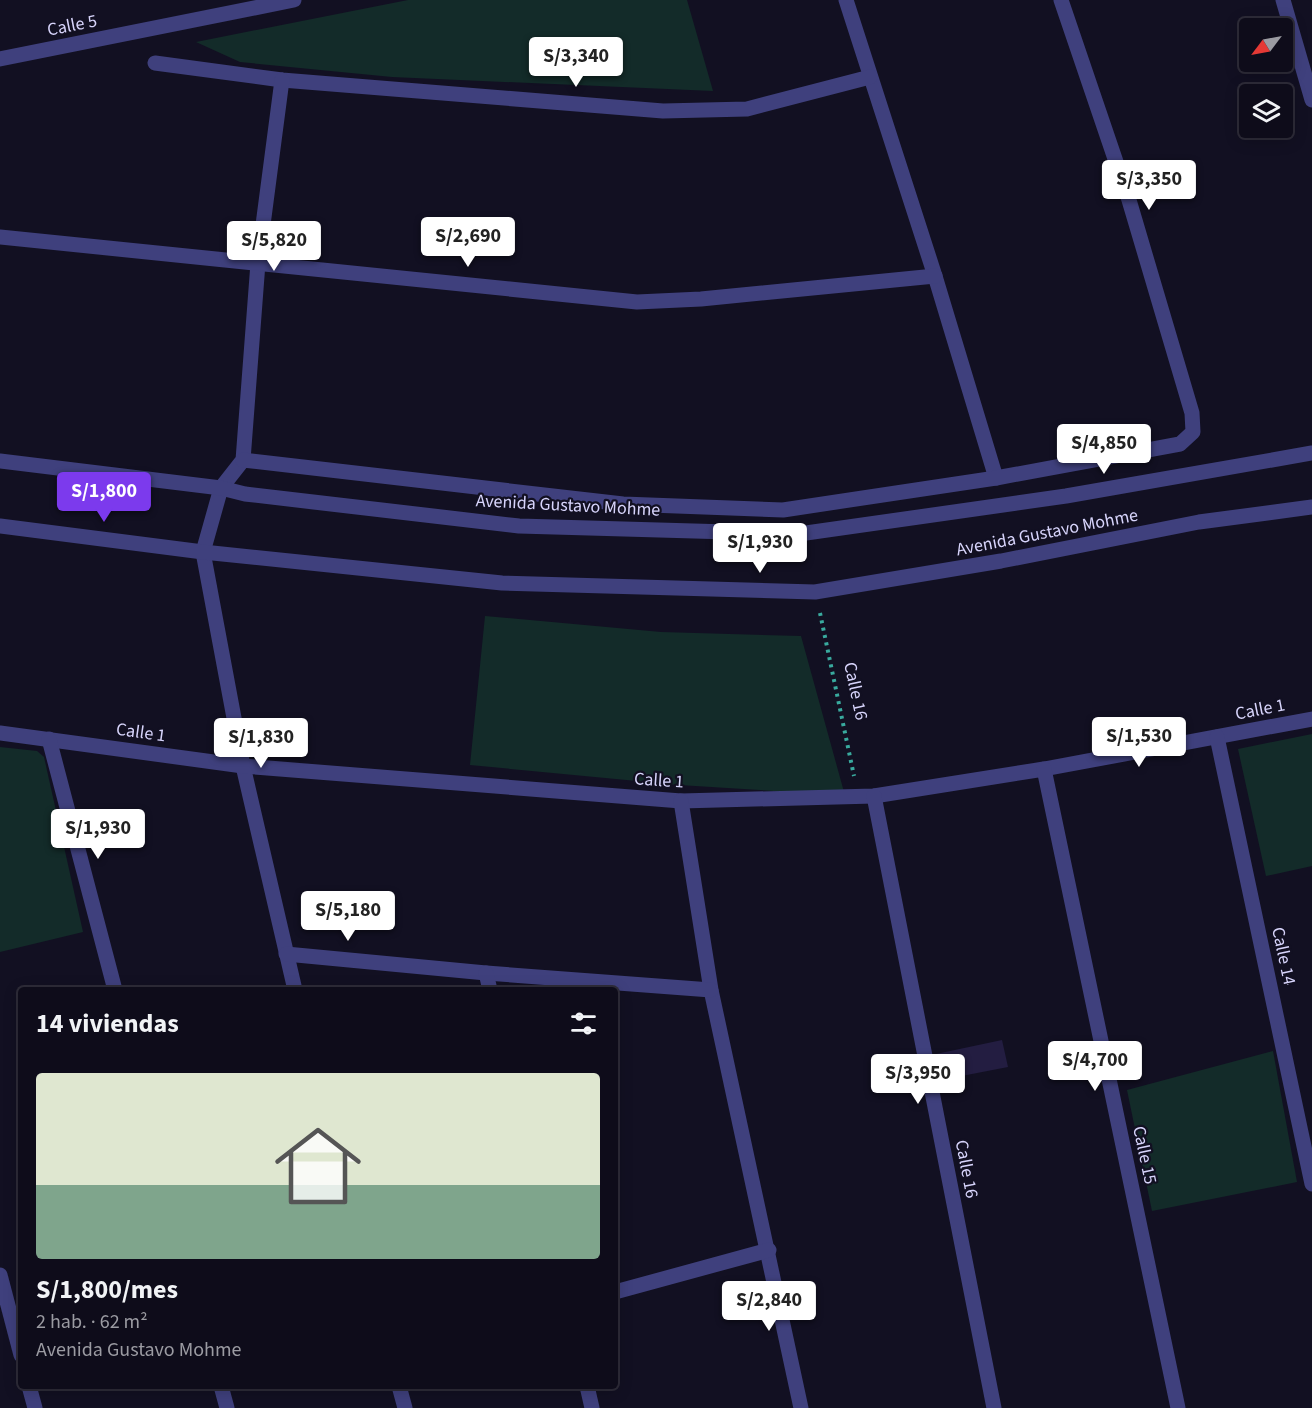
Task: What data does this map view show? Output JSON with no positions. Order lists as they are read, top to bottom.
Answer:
{
  "streets": {
    "street": [
      "Calle 5",
      "Avenida Gustavo Mohme",
      "Calle 16",
      "Calle 1",
      "Calle 14",
      "Calle 15"
    ]
  },
  "crossings": [
    ["Avenida Gustavo Mohme", "Calle 16"],
    ["Calle 16", "Calle 1"],
    ["Calle 1", "Calle 14"],
    ["Calle 1", "Calle 15"]
  ],
  "north": "bottom left",
  "page": {
    "price": [
      "S/3,340",
      "S/3,350",
      "S/2,690",
      "S/5,820",
      "S/4,850",
      "S/1,800",
      "S/1,930",
      "S/1,530",
      "S/1,830",
      "S/1,930",
      "S/5,180",
      "S/4,700",
      "S/3,950",
      "S/2,840"
    ],
    "heading": "14 viviendas",
    "list": [
      {
        "name": "S/1,800/mes",
        "note": "2 hab. · 62 m² · Avenida Gustavo Mohme"
      }
    ]
  }
}
